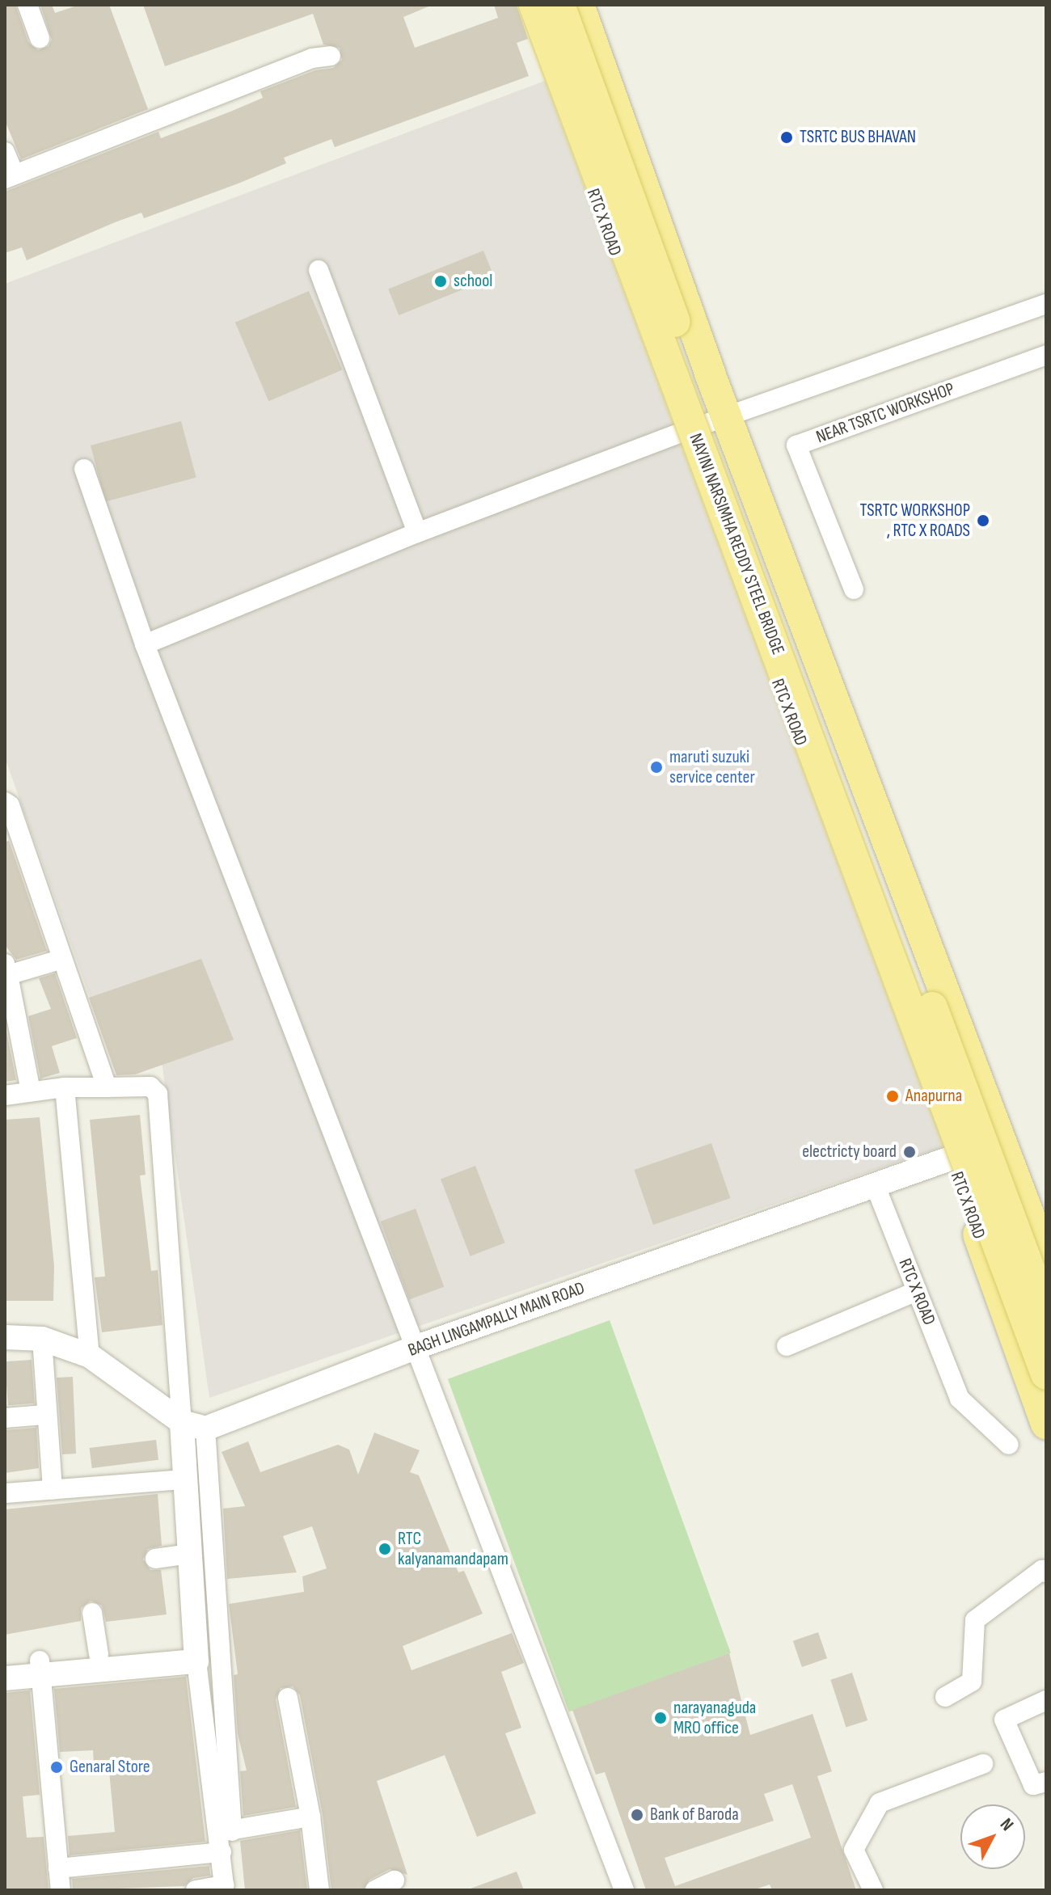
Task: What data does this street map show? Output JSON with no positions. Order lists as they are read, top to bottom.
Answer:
{
  "streets": {
    "main road": ["RTC X ROAD", "NAYINI NARSIMHA REDDY STEEL BRIDGE"],
    "street": ["NEAR TSRTC WORKSHOP", "BAGH LINGAMPALLY MAIN ROAD"]
  },
  "crossings": [
    ["RTC X ROAD", "BAGH LINGAMPALLY MAIN ROAD"]
  ],
  "places": [
    "TSRTC BUS BHAVAN",
    "school",
    "TSRTC WORKSHOP , RTC X ROADS",
    "maruti suzuki service center",
    "Anapurna",
    "electricty board",
    "RTC kalyanamandapam",
    "narayanaguda MRO office",
    "Genaral Store",
    "Bank of Baroda"
  ],
  "north": "top right"
}
